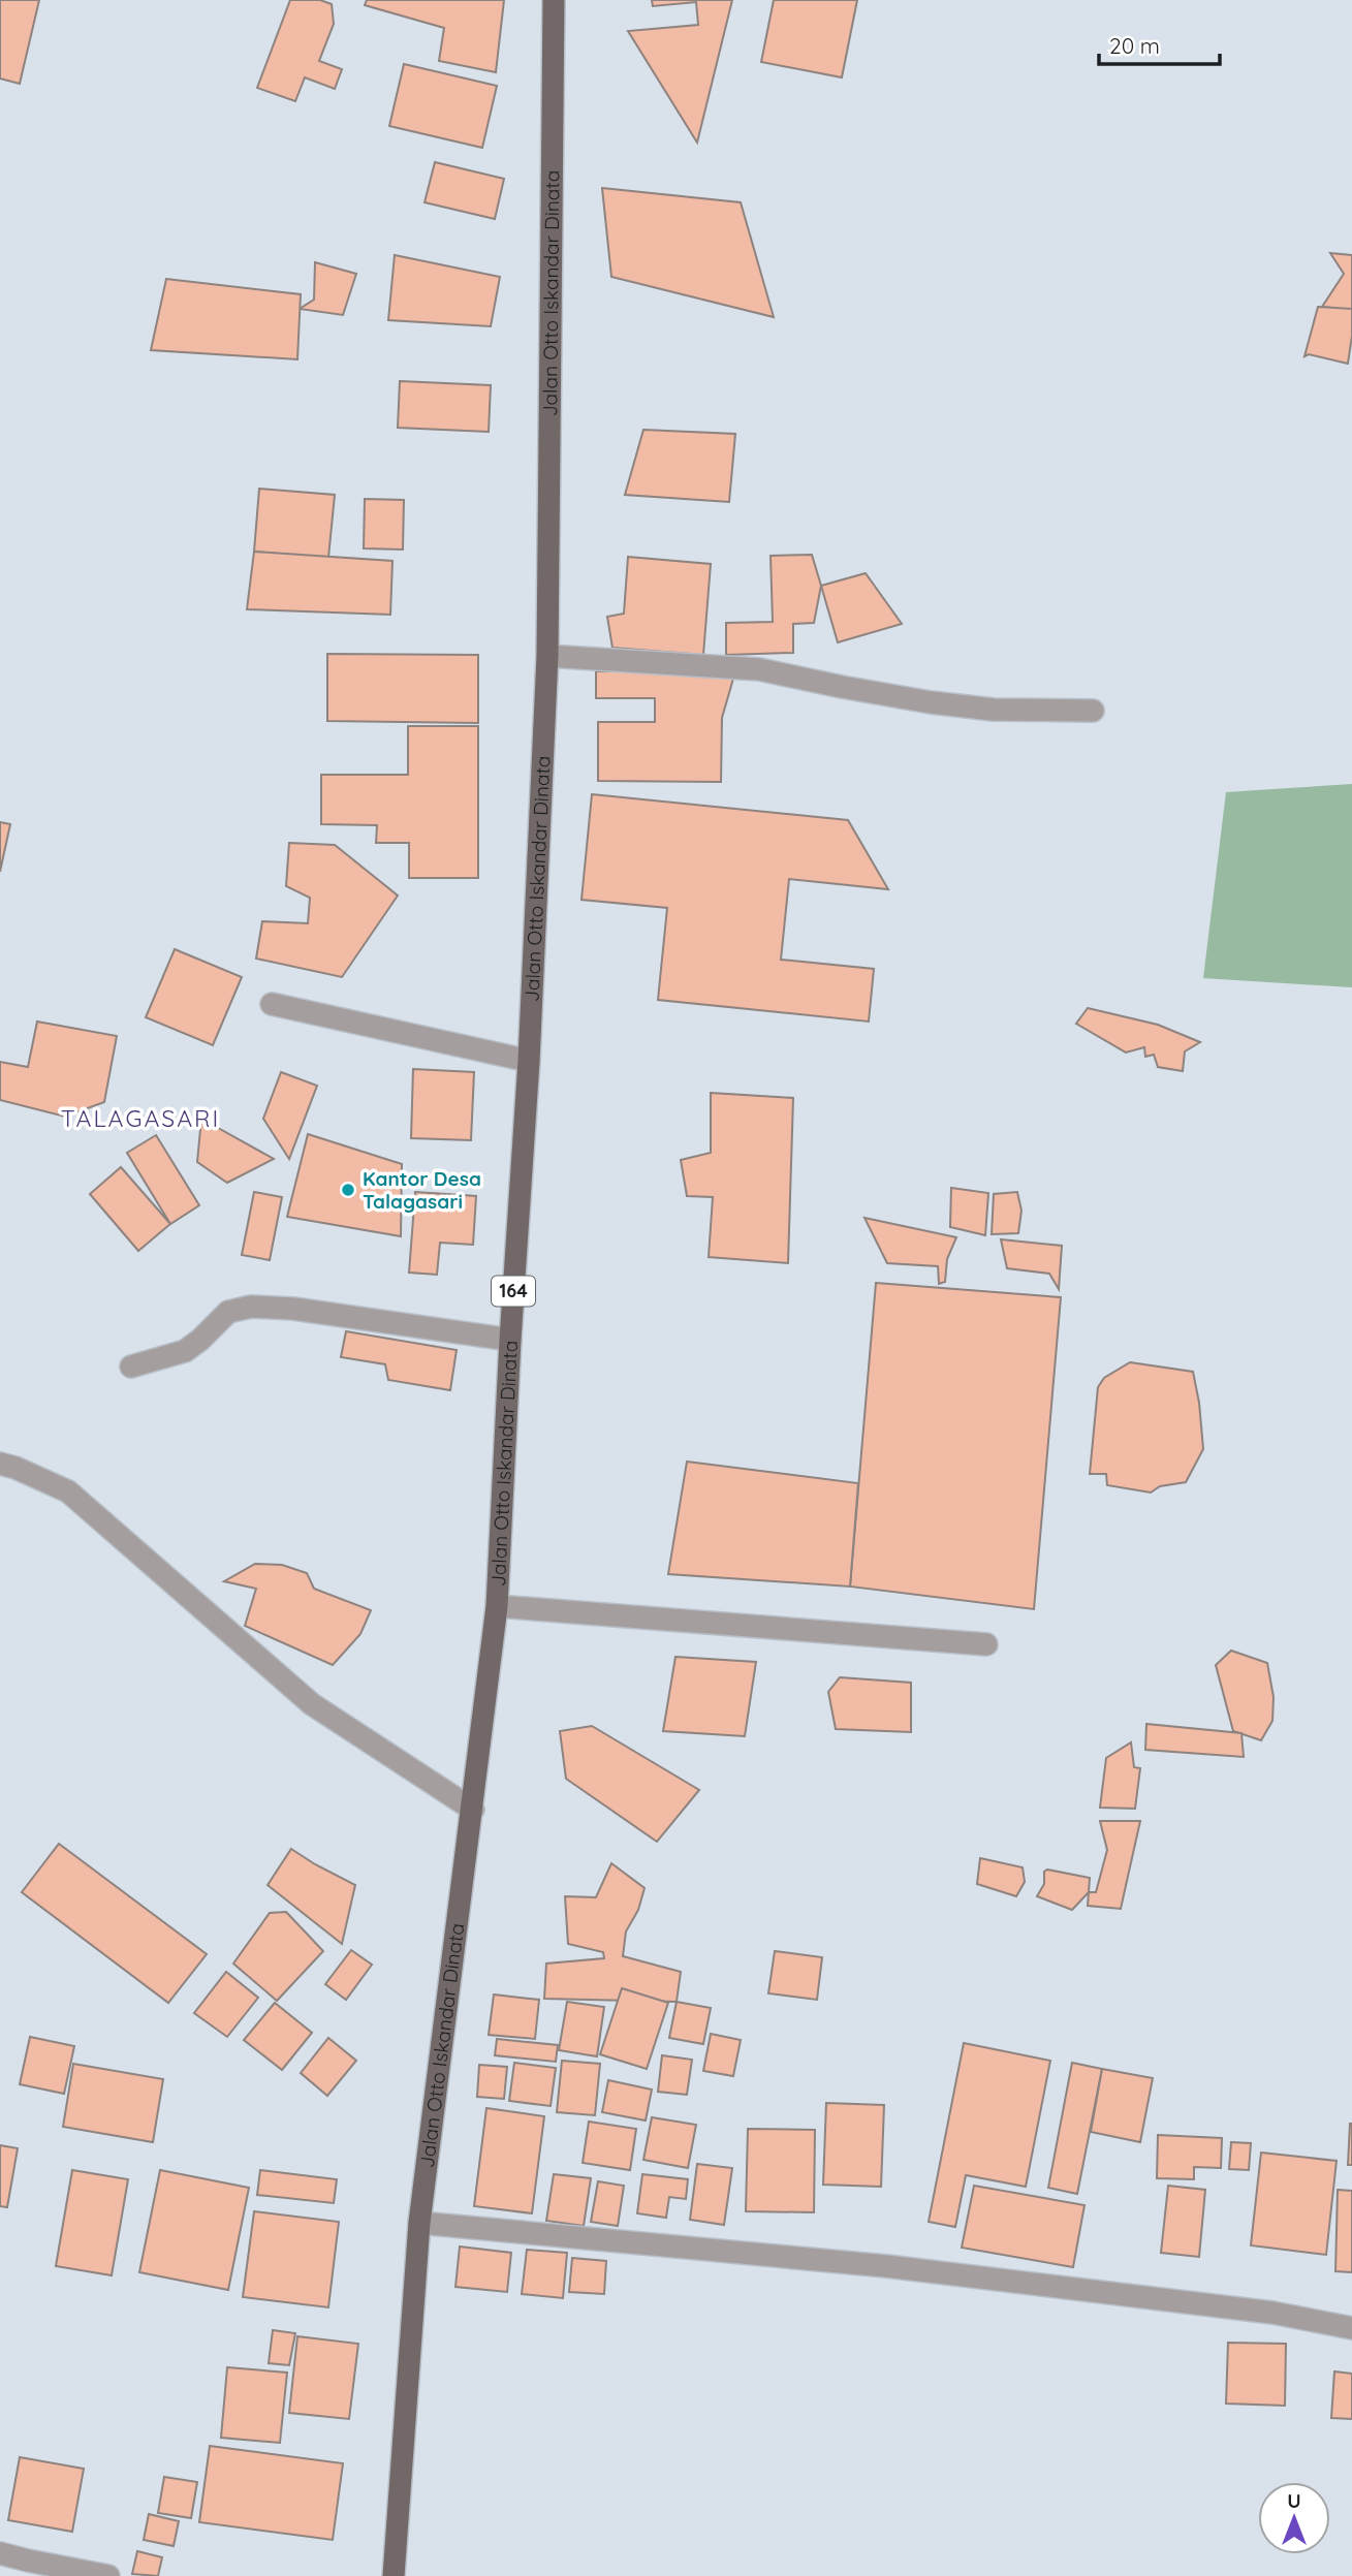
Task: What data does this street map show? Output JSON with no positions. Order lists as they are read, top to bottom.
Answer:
{
  "streets": {
    "main road": ["Jalan Otto Iskandar Dinata", "164"]
  },
  "districts": ["TALAGASARI"],
  "places": ["Kantor Desa Talagasari"],
  "scale_bar": "20 m",
  "north": "top"
}
